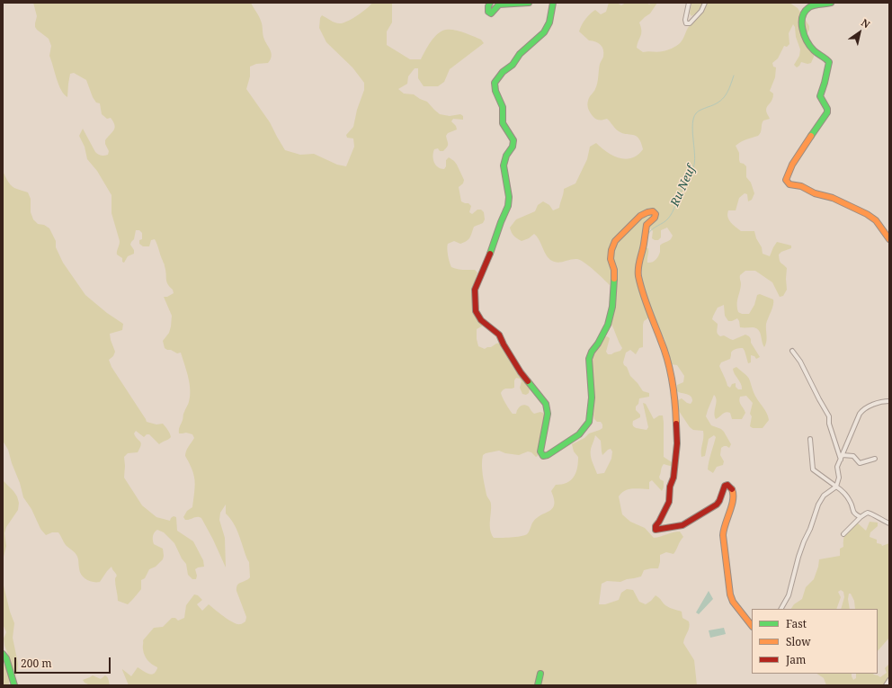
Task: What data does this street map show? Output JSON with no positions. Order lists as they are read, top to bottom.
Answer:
{
  "water": ["Ru Neuf"],
  "legend": ["Fast", "Slow", "Jam"],
  "scale_bar": "200 m",
  "north": "top right"
}
